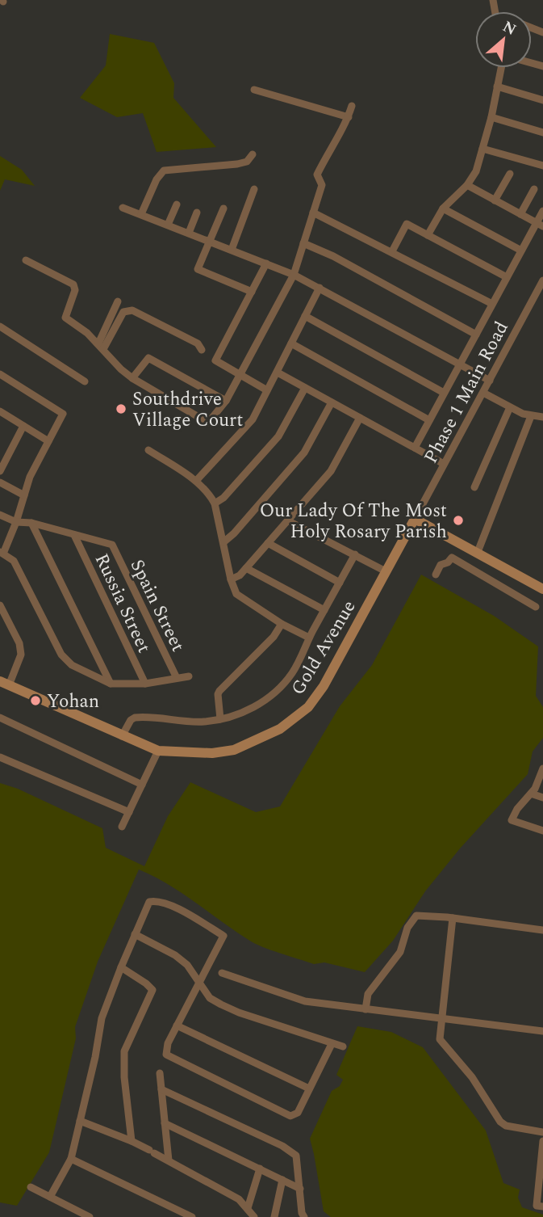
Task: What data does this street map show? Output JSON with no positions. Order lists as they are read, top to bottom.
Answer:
{
  "streets": {
    "street": [
      "Phase 1 Main Road",
      "Russia Street",
      "Spain Street",
      "Gold Avenue"
    ]
  },
  "crossings": [
    ["Phase 1 Main Road", "Gold Avenue"],
    ["Russia Street", "Spain Street"]
  ],
  "places": ["Southdrive Village Court", "Our Lady Of The Most Holy Rosary Parish", "Yohan"],
  "north": "top right"
}
